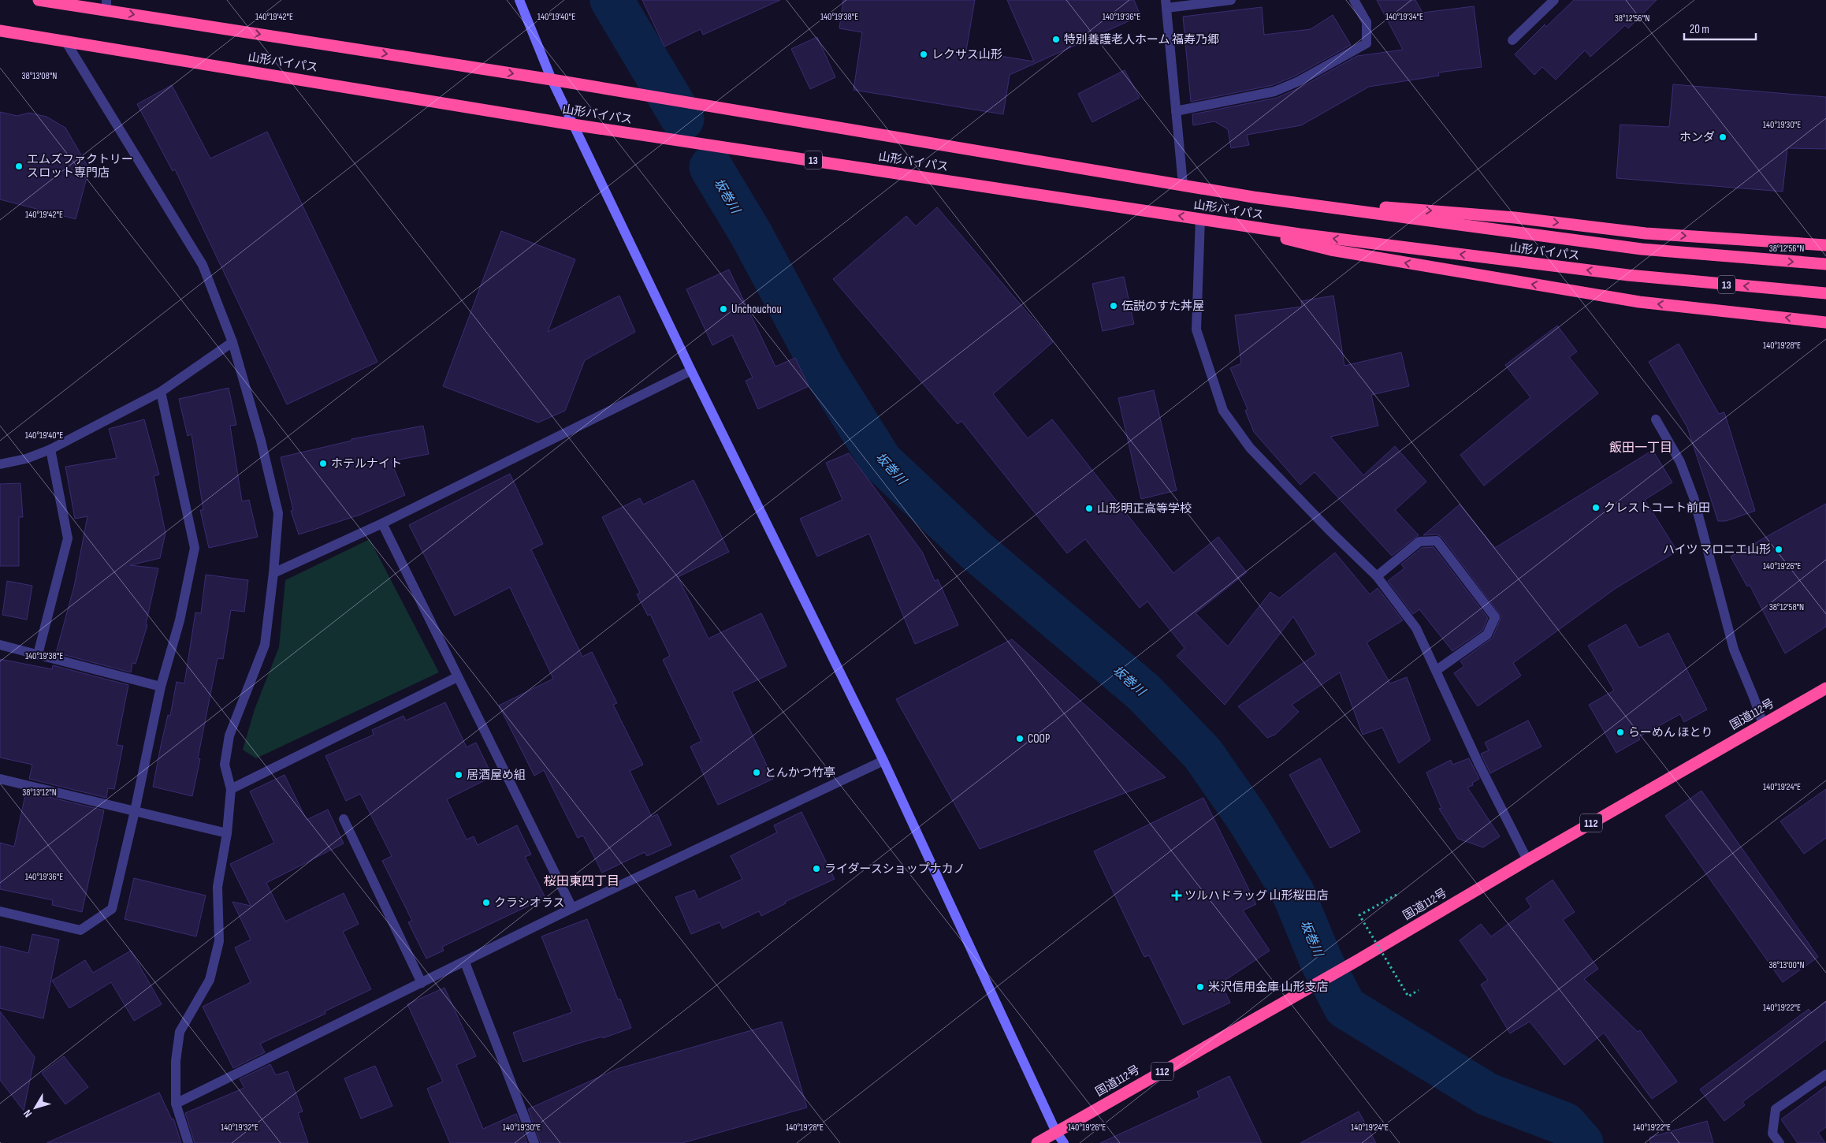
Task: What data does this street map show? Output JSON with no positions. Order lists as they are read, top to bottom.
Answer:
{
  "streets": {
    "highway": [
      "山形バイパス",
      "13",
      "国道112号",
      "112"
    ]
  },
  "districts": ["飯田一丁目", "桜田東四丁目"],
  "water": ["坂巻川"],
  "places": {
    "other": [
      "特別養護老人ホーム 福寿乃郷",
      "レクサス山形",
      "ホンダ",
      "エムズファクトリー スロット専門店",
      "伝説のすた丼屋",
      "Unchouchou",
      "ホテルナイト",
      "クレストコート前田",
      "山形明正高等学校",
      "ハイツ マロニエ山形",
      "らーめん ほとり",
      "COOP",
      "とんかつ竹亭",
      "居酒屋め組",
      "ライダースショップナカノ",
      "クラシオラス",
      "米沢信用金庫 山形支店"
    ],
    "health": ["ツルハドラッグ 山形桜田店"]
  },
  "scale_bar": "20 m",
  "north": "bottom left",
  "coordinates": [
    "140°19'42\"E",
    "140°19'40\"E",
    "140°19'38\"E",
    "140°19'36\"E",
    "140°19'34\"E",
    "38°12'56\"N",
    "38°13'08\"N",
    "140°19'30\"E",
    "140°19'28\"E",
    "140°19'26\"E",
    "38°12'58\"N",
    "140°19'24\"E",
    "38°13'12\"N",
    "38°13'00\"N",
    "140°19'22\"E",
    "140°19'32\"E"
  ]
}
